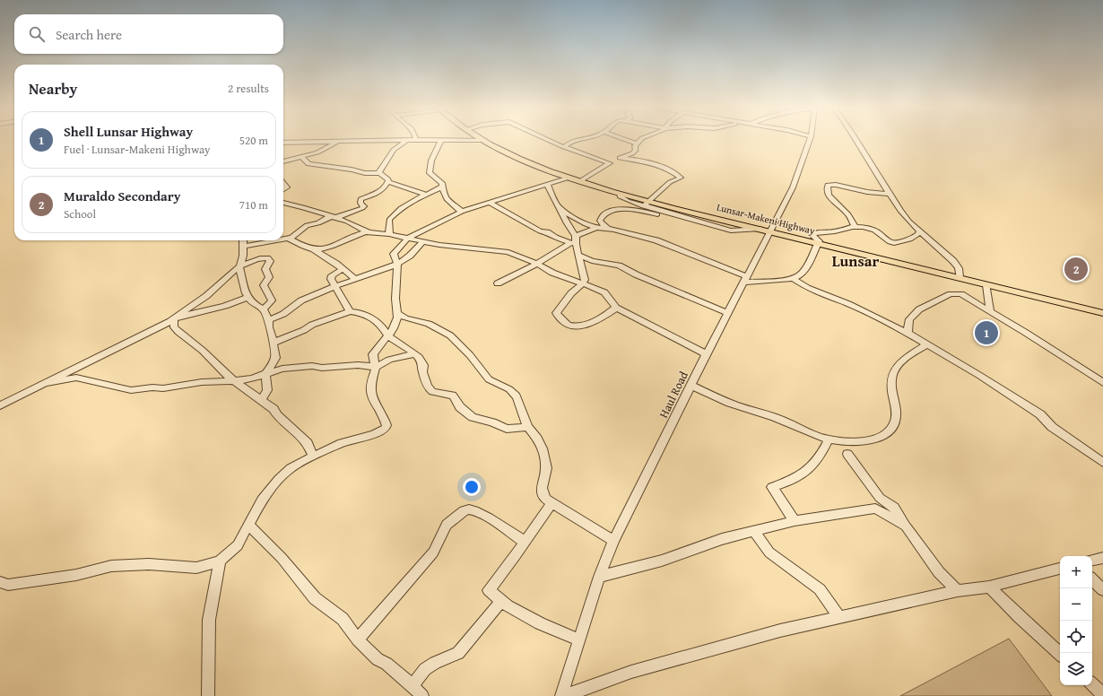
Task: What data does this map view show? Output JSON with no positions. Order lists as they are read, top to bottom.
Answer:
{
  "streets": {
    "main road": ["Lunsar-Makeni Highway"],
    "street": ["Haul Road"]
  },
  "crossings": [
    ["Lunsar-Makeni Highway", "Haul Road"]
  ],
  "districts": ["Lunsar"],
  "page": {
    "search": "Search here",
    "heading": ["Nearby", "2 results"],
    "list": [
      {
        "mark": "1",
        "name": "Shell Lunsar Highway",
        "note": "Fuel · Lunsar-Makeni Highway",
        "value": "520 m"
      },
      {
        "mark": "2",
        "name": "Muraldo Secondary",
        "note": "School",
        "value": "710 m"
      }
    ],
    "pins": ["2", "1"],
    "map_buttons": ["+", "−"]
  }
}
